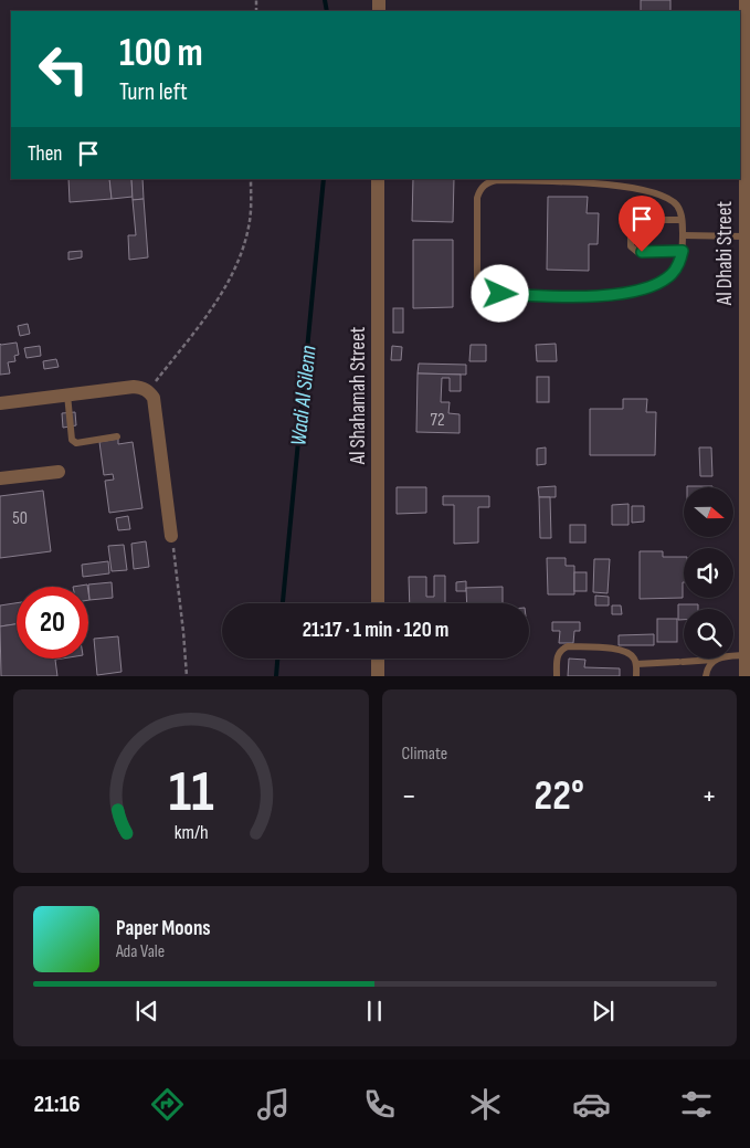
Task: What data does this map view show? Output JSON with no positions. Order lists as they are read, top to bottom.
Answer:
{
  "streets": {
    "street": ["Al Dhabi Street", "Al Shahamah Street"]
  },
  "water": ["Wadi Al Silenn"],
  "house_numbers": ["72", "50"],
  "north": "right",
  "page": {
    "turn": ["100 m", "Turn left"],
    "then": "Then",
    "limit": "20",
    "trip": "21:17 · 1 min · 120 m",
    "tile": "Climate",
    "heat": ["−", "22°", "+"],
    "song": ["Paper Moons", "Ada Vale"],
    "tabs": "21:16",
    "gauge": ["11", "km/h"]
  }
}
